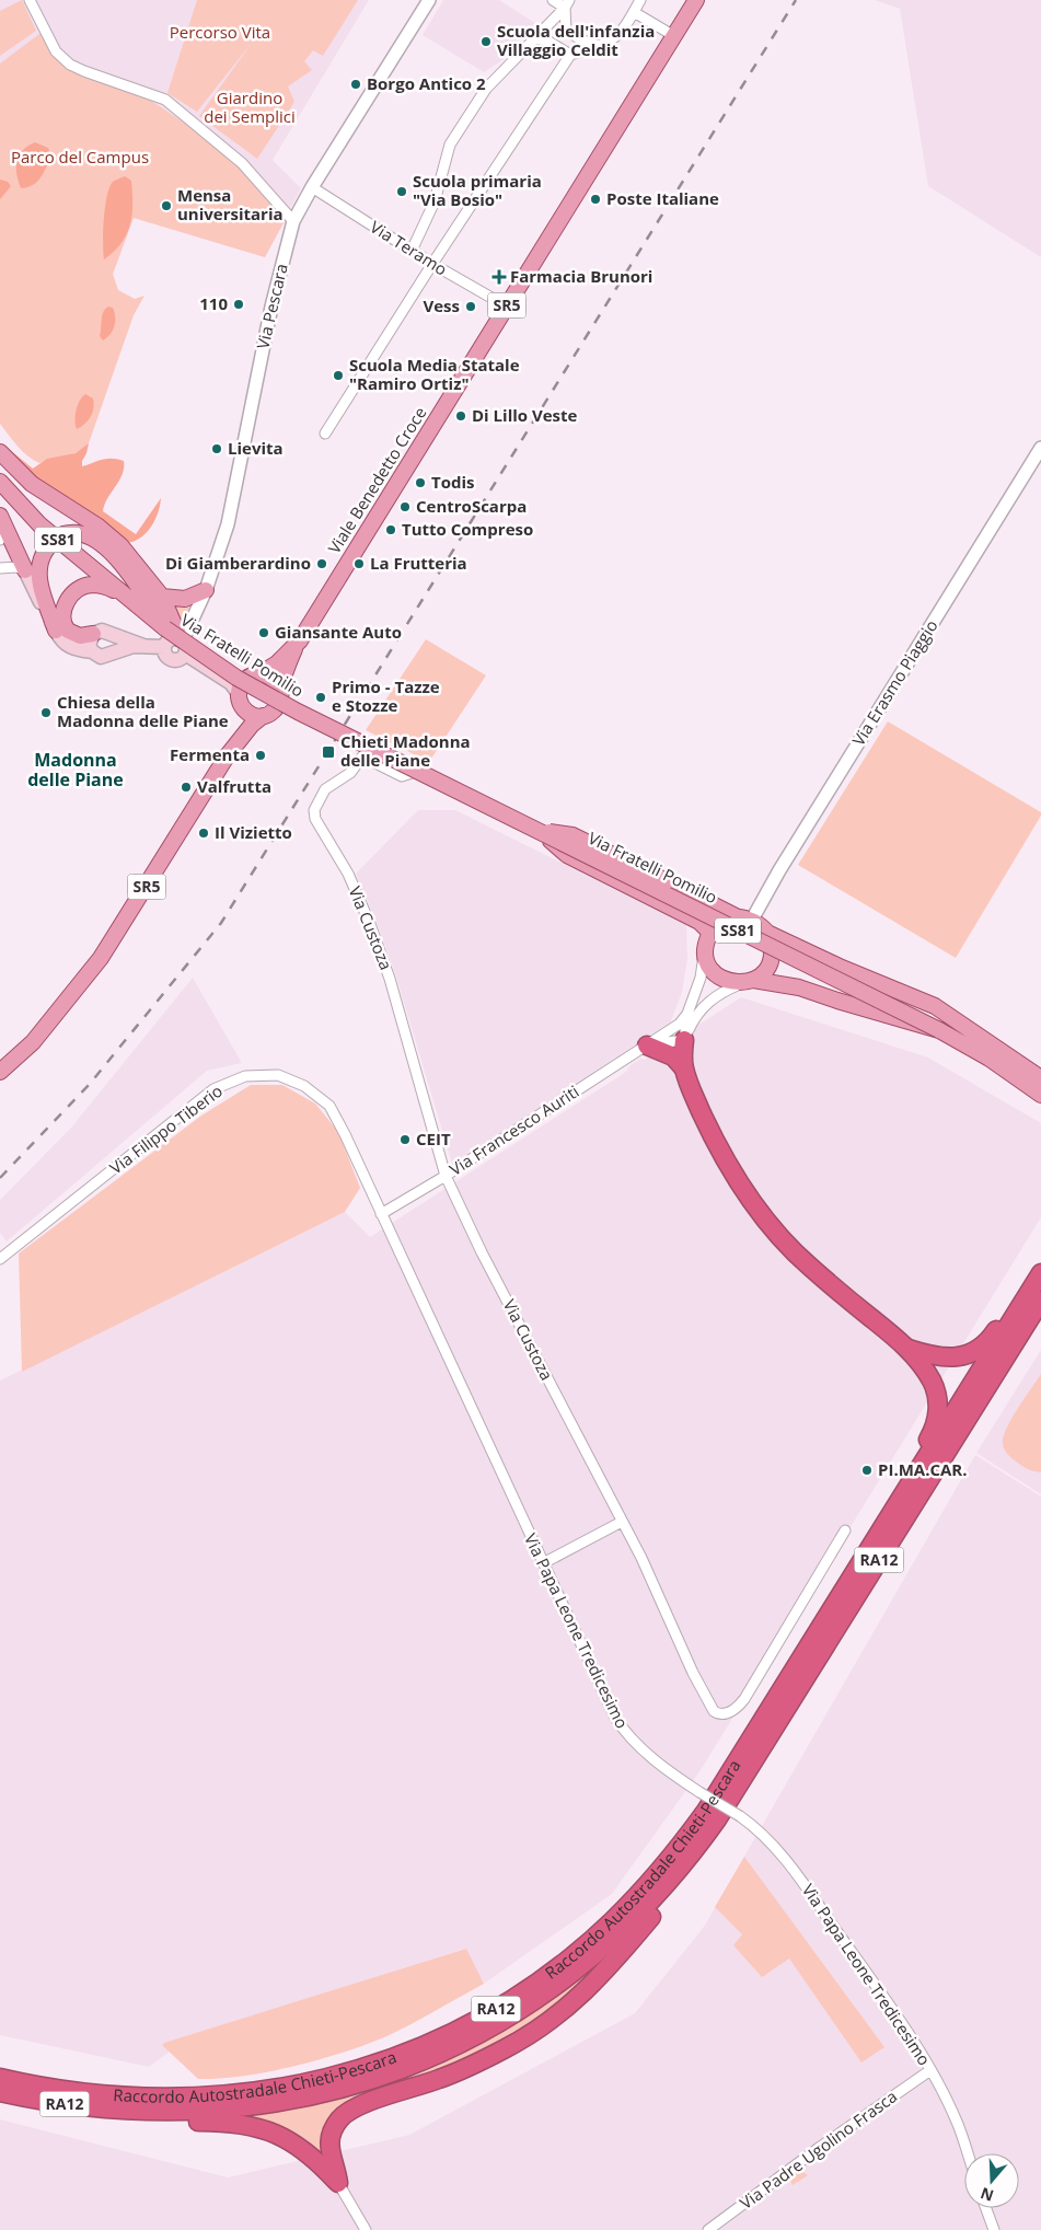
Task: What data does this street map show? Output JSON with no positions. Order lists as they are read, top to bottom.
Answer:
{
  "streets": {
    "highway": ["RA12", "Raccordo Autostradale Chieti-Pescara"],
    "main road": [
      "SR5",
      "Viale Benedetto Croce",
      "SS81",
      "Via Fratelli Pomilio"
    ],
    "street": [
      "Via Teramo",
      "Via Pescara",
      "Via Erasmo Piaggio",
      "Via Custoza",
      "Via Filippo Tiberio",
      "Via Francesco Auriti",
      "Via Papa Leone Tredicesimo",
      "Via Padre Ugolino Frasca"
    ]
  },
  "crossings": [
    ["Via Teramo", "Via Pescara"],
    ["Via Teramo", "Viale Benedetto Croce"],
    ["SR5", "Viale Benedetto Croce"],
    ["SS81", "Via Fratelli Pomilio"],
    ["Via Fratelli Pomilio", "Via Erasmo Piaggio"],
    ["Via Fratelli Pomilio", "Via Custoza"],
    ["Via Custoza", "Via Francesco Auriti"],
    ["Via Filippo Tiberio", "Via Francesco Auriti"],
    ["Via Filippo Tiberio", "Via Papa Leone Tredicesimo"],
    ["Via Francesco Auriti", "Via Papa Leone Tredicesimo"],
    ["Via Papa Leone Tredicesimo", "Via Padre Ugolino Frasca"]
  ],
  "districts": ["Madonna delle Piane"],
  "parks": ["Percorso Vita", "Giardino dei Semplici", "Parco del Campus"],
  "places": {
    "other": [
      "Scuola dell'infanzia Villaggio Celdit",
      "Borgo Antico 2",
      "Scuola primaria \"Via Bosio\"",
      "Poste Italiane",
      "Mensa universitaria",
      "110",
      "Vess",
      "Scuola Media Statale \"Ramiro Ortiz\"",
      "Di Lillo Veste",
      "Lievita",
      "Todis",
      "CentroScarpa",
      "Tutto Compreso",
      "Di Giamberardino",
      "La Frutteria",
      "Giansante Auto",
      "Primo - Tazze e Stozze",
      "Chiesa della Madonna delle Piane",
      "Fermenta",
      "Valfrutta",
      "Il Vizietto",
      "CEIT",
      "PI.MA.CAR."
    ],
    "health": ["Farmacia Brunori"],
    "transit": ["Chieti Madonna delle Piane"]
  },
  "north": "bottom"
}
